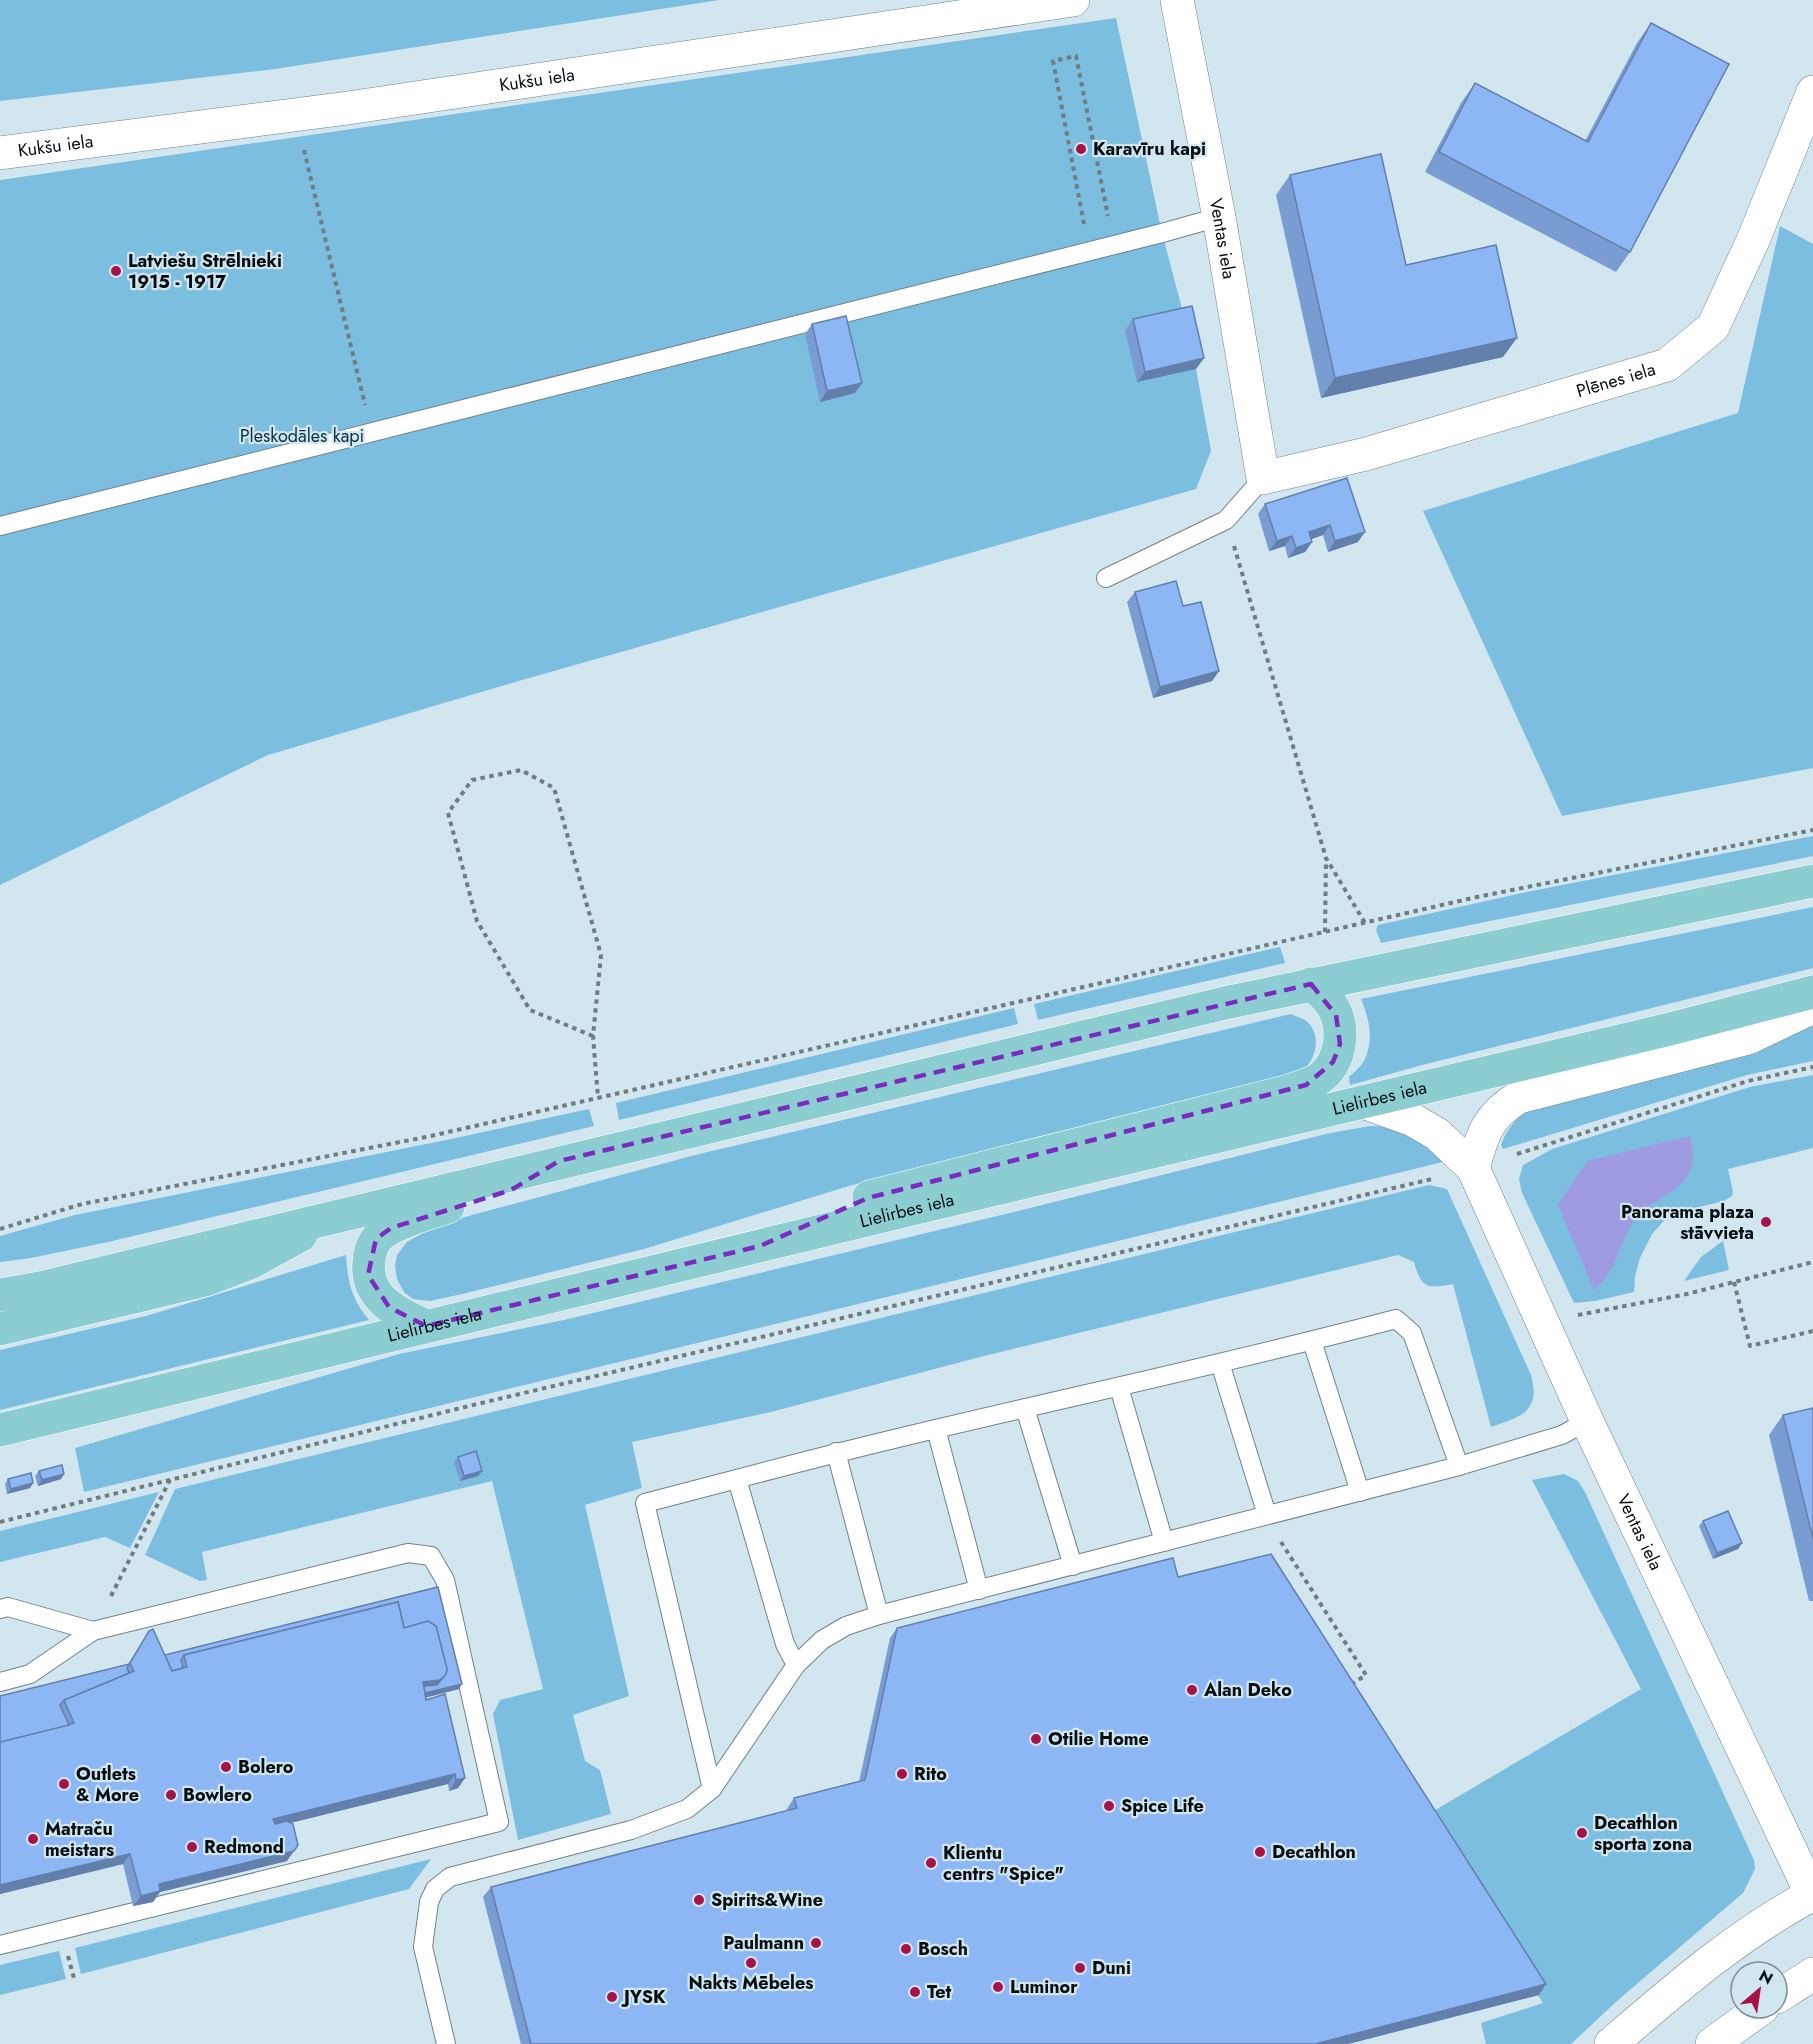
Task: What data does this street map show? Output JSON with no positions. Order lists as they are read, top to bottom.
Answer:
{
  "streets": {
    "main road": ["Lielirbes iela"],
    "street": ["Kukšu iela", "Ventas iela", "Plēnes iela"]
  },
  "crossings": [
    ["Ventas iela", "Plēnes iela"],
    ["Ventas iela", "Lielirbes iela"]
  ],
  "parks": ["Pleskodāles kapi"],
  "places": [
    "Karavīru kapi",
    "Latviešu Strēlnieki 1915 - 1917",
    "Panorama plaza stāvvieta",
    "Alan Deko",
    "Otilie Home",
    "Bolero",
    "Rito",
    "Outlets & More",
    "Bowlero",
    "Spice Life",
    "Decathlon sporta zona",
    "Matraču meistars",
    "Redmond",
    "Decathlon",
    "Klientu centrs \"Spice\"",
    "Spirits&Wine",
    "Paulmann",
    "Bosch",
    "Nakts Mēbeles",
    "Duni",
    "Luminor",
    "Tet",
    "JYSK"
  ],
  "north": "top right"
}
